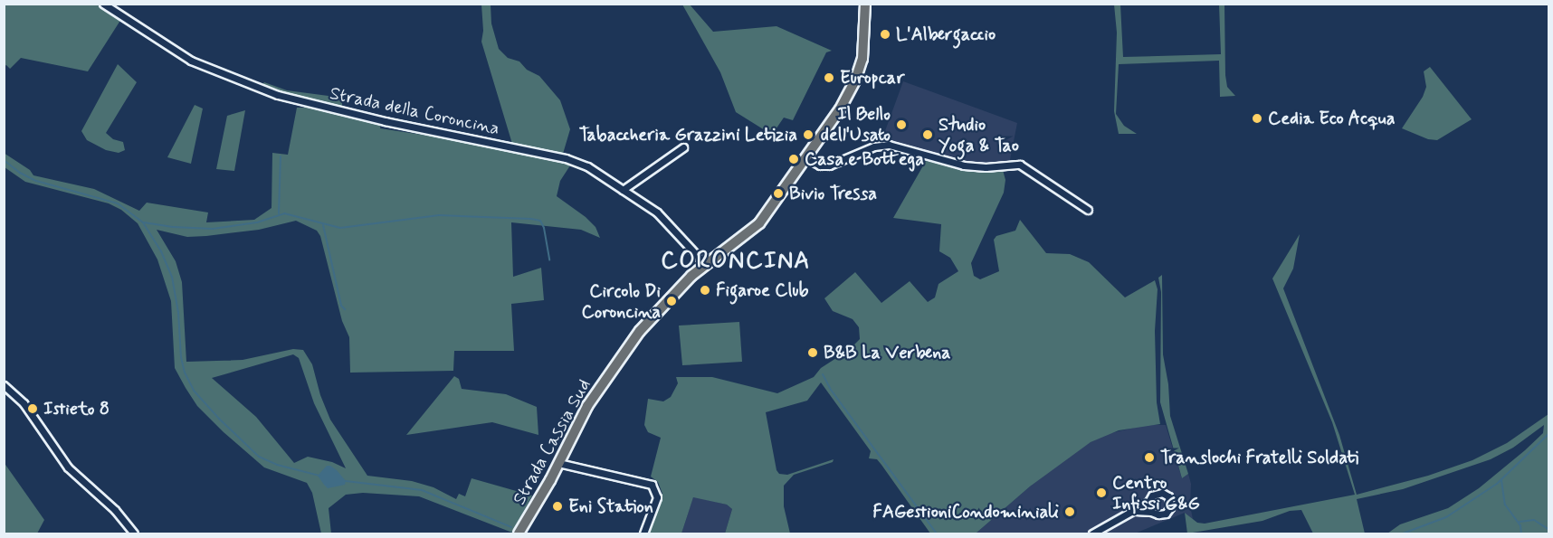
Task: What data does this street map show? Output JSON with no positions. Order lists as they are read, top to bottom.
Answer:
{
  "streets": {
    "main road": ["Strada Cassia Sud"],
    "street": ["Strada della Coroncina"]
  },
  "crossings": [
    ["Strada della Coroncina", "Strada Cassia Sud"]
  ],
  "districts": ["CORONCINA"],
  "places": [
    "L'Albergaccio",
    "Europcar",
    "Cedia Eco Acqua",
    "Il Bello dell'Usato",
    "Tabaccheria Grazzini Letizia",
    "Studio Yoga & Tao",
    "Casa e Bottega",
    "Bivio Tressa",
    "Figaroe Club",
    "Circolo Di Coroncina",
    "B&B La Verbena",
    "Istieto 8",
    "Translochi Fratelli Soldati",
    "Centro Infissi G&G",
    "Eni Station",
    "FAGestioniCondominiali"
  ]
}
